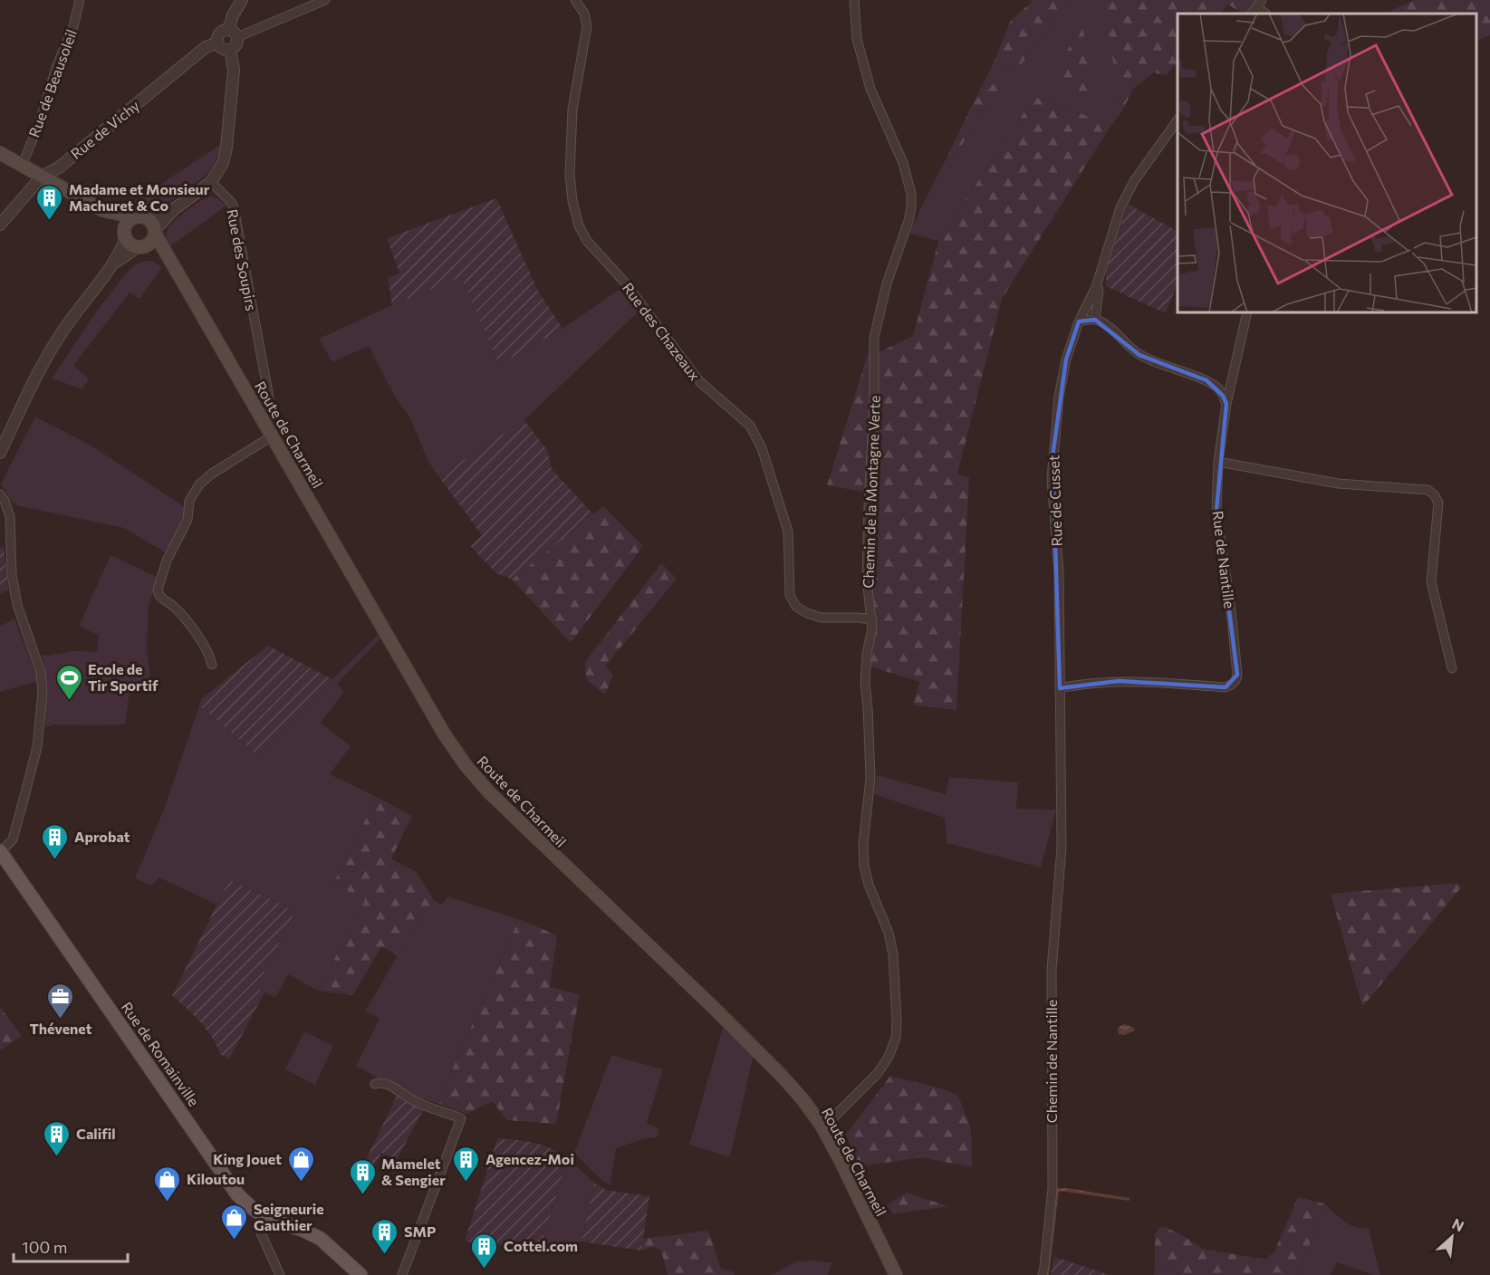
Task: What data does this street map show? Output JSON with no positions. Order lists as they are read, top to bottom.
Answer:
{
  "streets": {
    "main road": ["Route de Charmeil", "Rue de Romainville"],
    "street": [
      "Rue de Beausoleil",
      "Rue de Vichy",
      "Rue des Soupirs",
      "Rue des Chazeaux",
      "Chemin de la Montagne Verte",
      "Rue de Cusset",
      "Rue de Nantille",
      "Chemin de Nantille"
    ]
  },
  "crossings": [
    ["Rue des Soupirs", "Route de Charmeil"],
    ["Rue des Chazeaux", "Chemin de la Montagne Verte"],
    ["Route de Charmeil", "Chemin de la Montagne Verte"],
    ["Rue de Cusset", "Rue de Nantille"],
    ["Rue de Cusset", "Chemin de Nantille"]
  ],
  "places": {
    "building": [
      "Madame et Monsieur Machuret & Co",
      "Aprobat",
      "Califil",
      "Agencez-Moi",
      "Mamelet & Sengier",
      "SMP",
      "Cottel.com"
    ],
    "sports": ["Ecole de Tir Sportif"],
    "office": ["Thévenet"],
    "shop": ["King Jouet", "Kiloutou", "Seigneurie Gauthier"]
  },
  "scale_bar": "100 m",
  "north": "top right"
}
